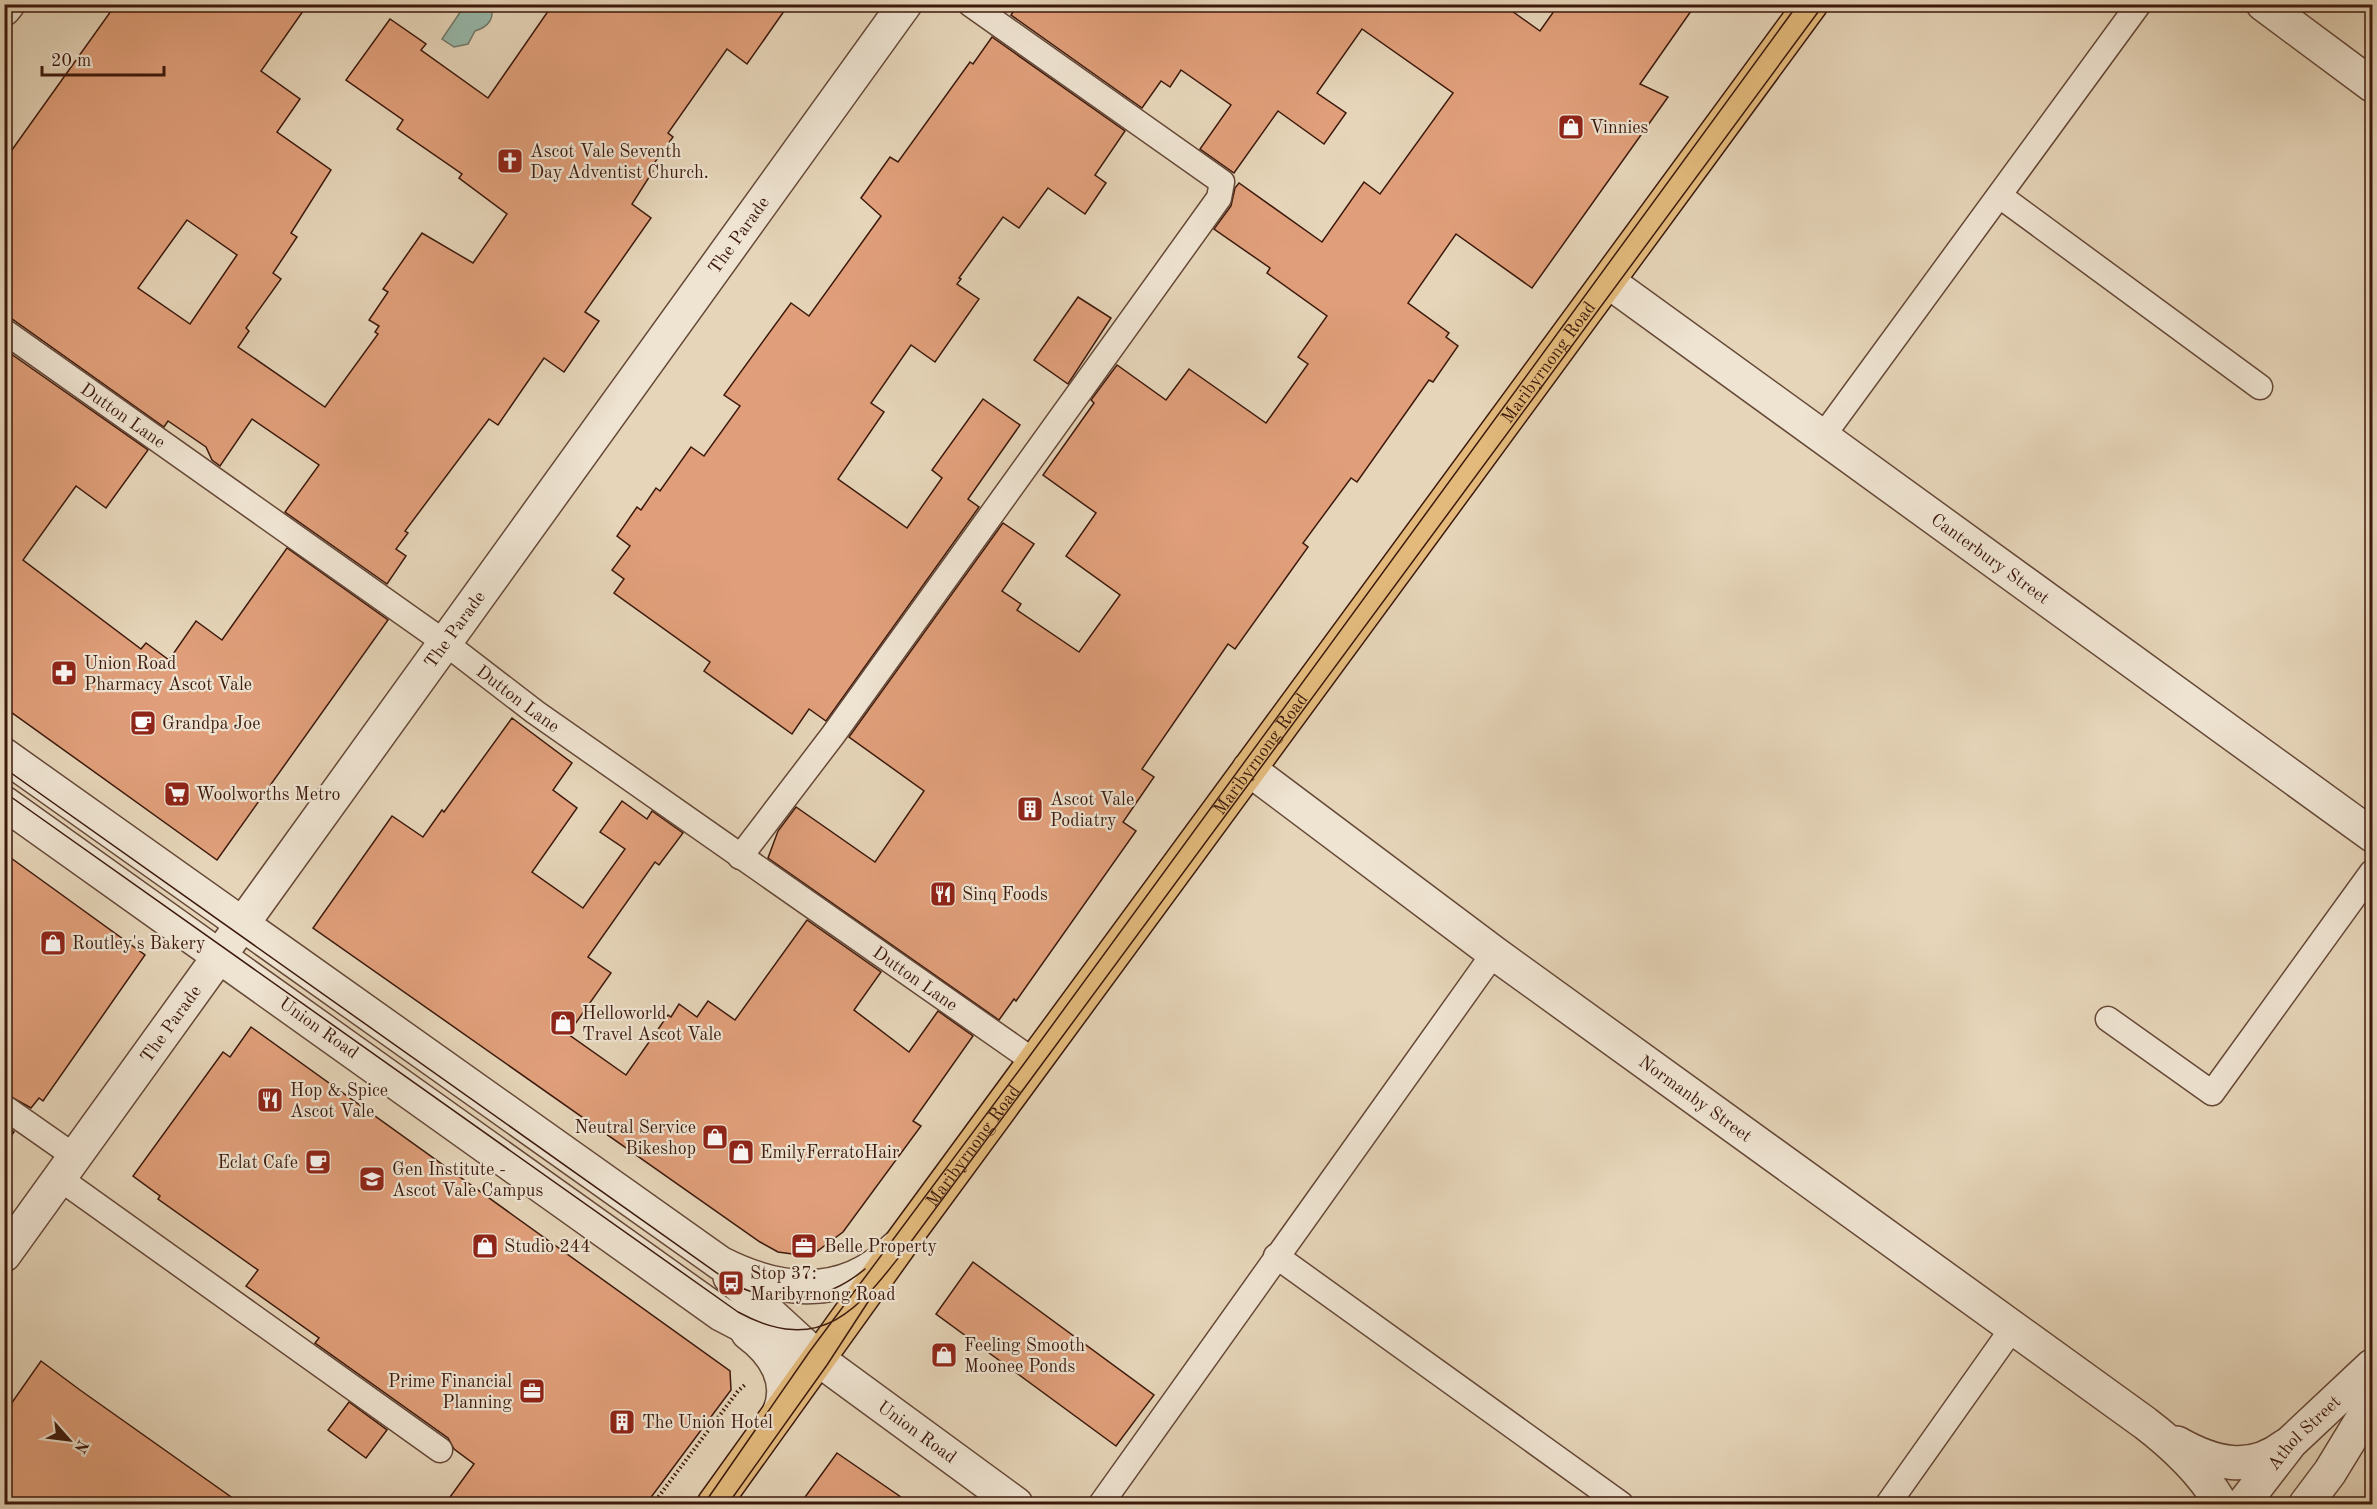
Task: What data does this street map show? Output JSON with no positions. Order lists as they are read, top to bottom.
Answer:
{
  "streets": {
    "main road": ["Maribyrnong Road"],
    "street": [
      "The Parade",
      "Canterbury Street",
      "Union Road",
      "Normanby Street",
      "Athol Street"
    ],
    "lane": ["Dutton Lane"]
  },
  "crossings": [
    ["The Parade", "Dutton Lane"],
    ["The Parade", "Union Road"],
    ["Maribyrnong Road", "Dutton Lane"],
    ["Maribyrnong Road", "Canterbury Street"],
    ["Maribyrnong Road", "Union Road"],
    ["Maribyrnong Road", "Normanby Street"],
    ["Normanby Street", "Athol Street"]
  ],
  "places": {
    "shop": [
      "Vinnies",
      "Routley's Bakery",
      "Helloworld Travel Ascot Vale",
      "Neutral Service Bikeshop",
      "EmilyFerratoHair",
      "Studio 244",
      "Feeling Smooth Moonee Ponds"
    ],
    "church": ["Ascot Vale Seventh Day Adventist Church."],
    "pharmacy": ["Union Road Pharmacy Ascot Vale"],
    "cafe": ["Grandpa Joe", "Eclat Cafe"],
    "supermarket": ["Woolworths Metro"],
    "building": ["Ascot Vale Podiatry", "The Union Hotel"],
    "restaurant": ["Sinq Foods", "Hop & Spice Ascot Vale"],
    "school or university": ["Gen Institute - Ascot Vale Campus"],
    "office": ["Belle Property", "Prime Financial Planning"],
    "bus stop": ["Stop 37: Maribyrnong Road"]
  },
  "scale_bar": "20 m",
  "north": "bottom right"
}
